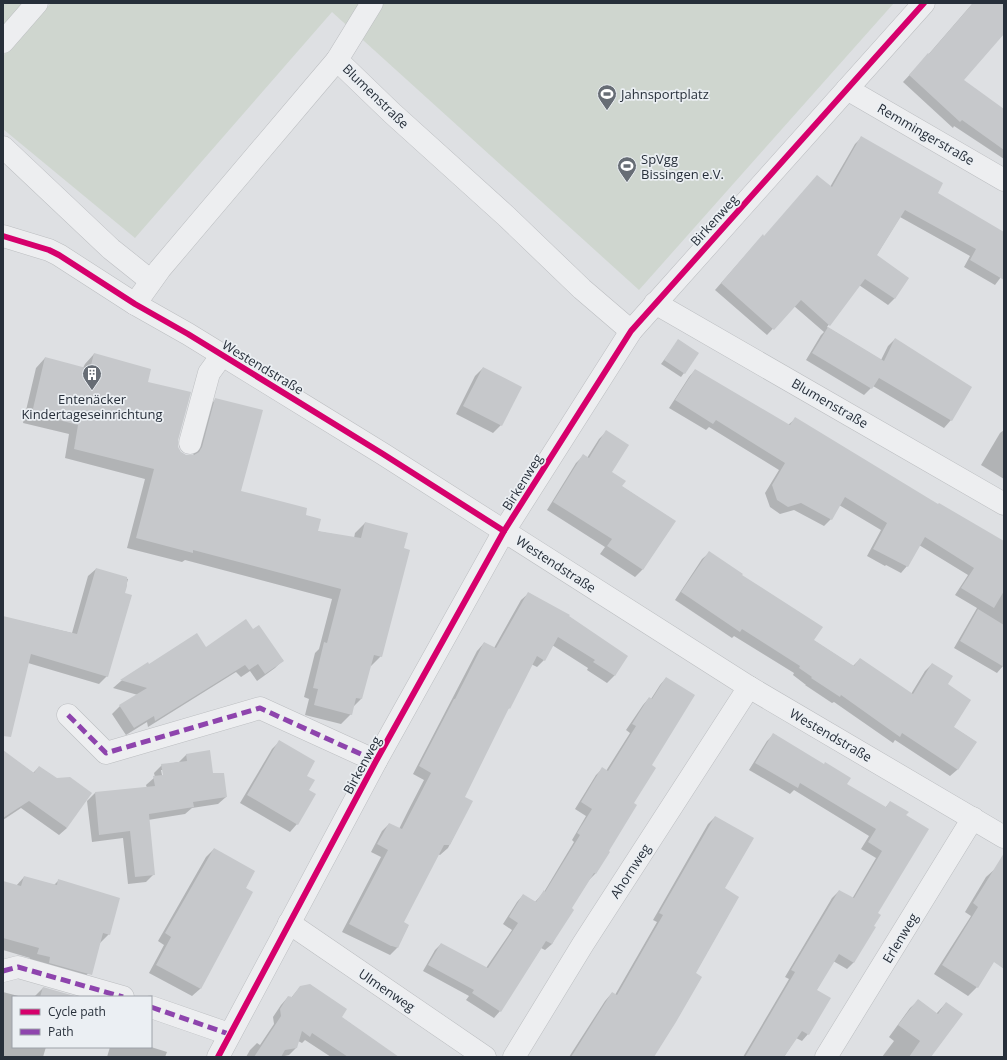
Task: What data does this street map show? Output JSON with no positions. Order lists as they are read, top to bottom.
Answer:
{
  "streets": {
    "street": [
      "Blumenstraße",
      "Remmingerstraße",
      "Birkenweg",
      "Westendstraße",
      "Ahornweg",
      "Erlenweg",
      "Ulmenweg"
    ]
  },
  "crossings": [
    ["Blumenstraße", "Birkenweg"],
    ["Blumenstraße", "Westendstraße"],
    ["Remmingerstraße", "Birkenweg"],
    ["Birkenweg", "Westendstraße"],
    ["Birkenweg", "Ulmenweg"],
    ["Westendstraße", "Ahornweg"],
    ["Westendstraße", "Erlenweg"]
  ],
  "places": {
    "sports": ["Jahnsportplatz", "SpVgg Bissingen e.V."],
    "building": ["Entenäcker Kindertageseinrichtung"]
  },
  "legend": ["Cycle path", "Path"]
}
